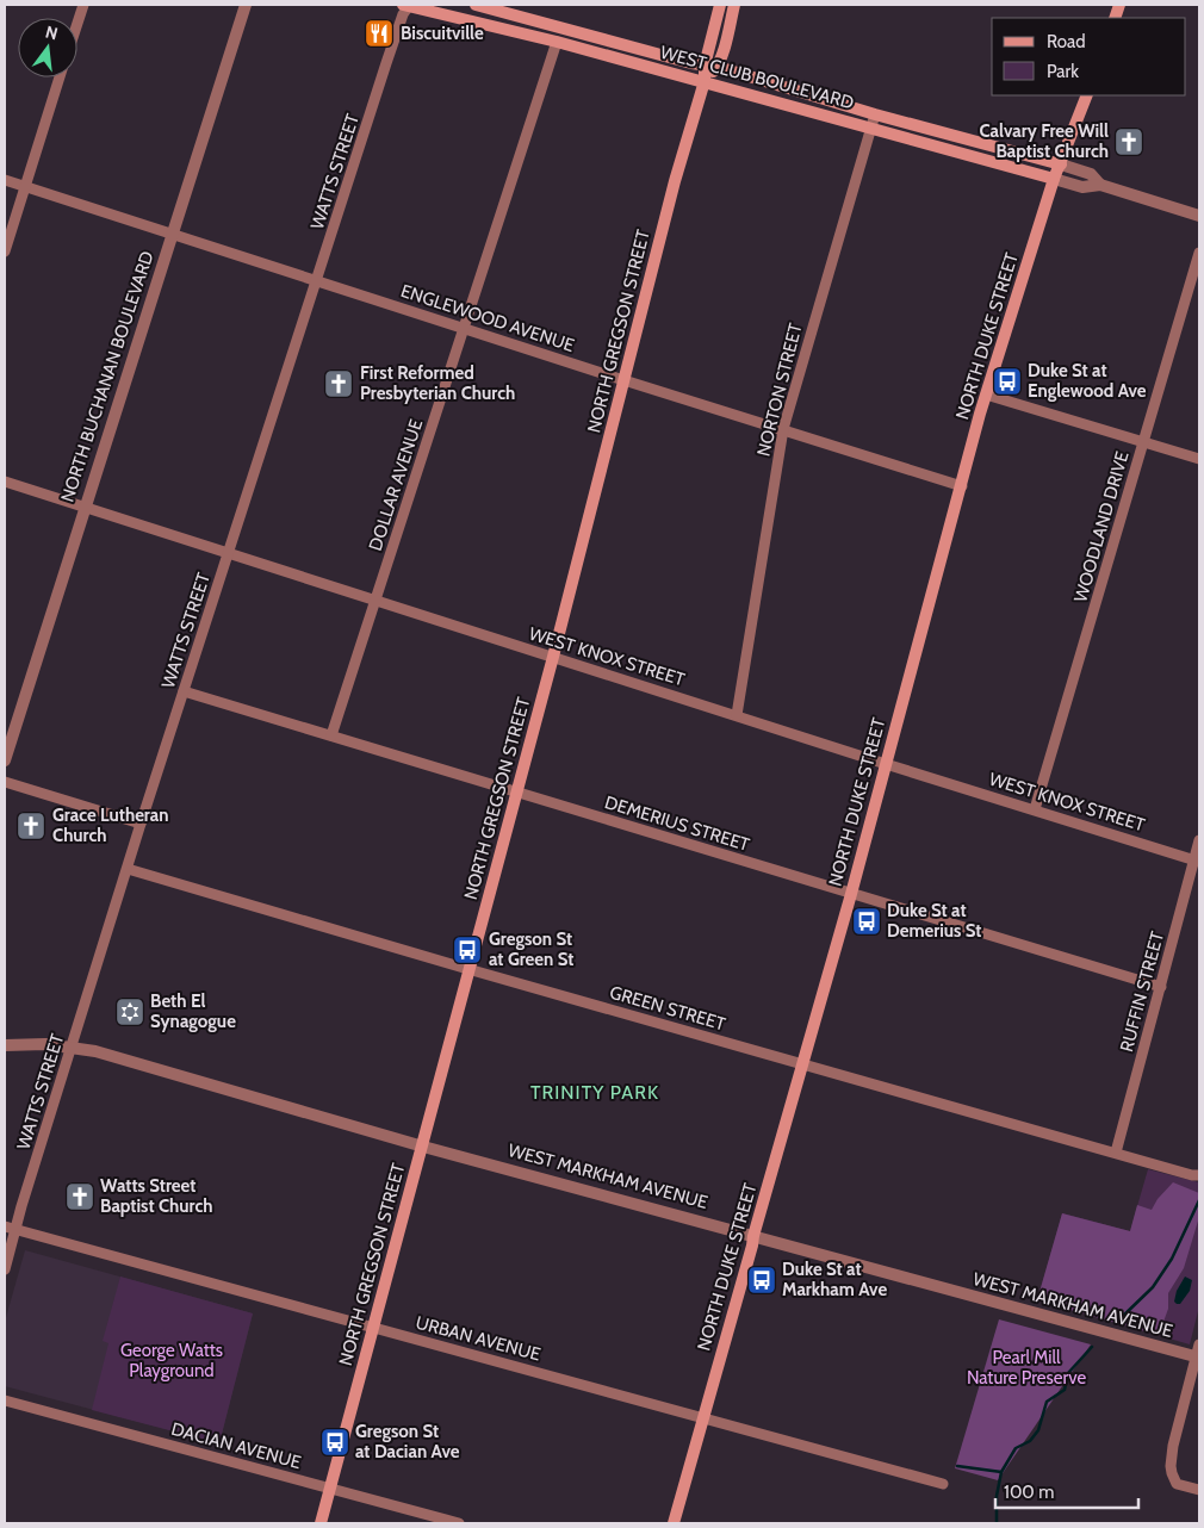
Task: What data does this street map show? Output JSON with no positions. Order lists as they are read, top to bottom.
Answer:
{
  "streets": {
    "main road": ["WEST CLUB BOULEVARD", "NORTH GREGSON STREET", "NORTH DUKE STREET"],
    "street": [
      "WATTS STREET",
      "ENGLEWOOD AVENUE",
      "NORTH BUCHANAN BOULEVARD",
      "NORTON STREET",
      "DOLLAR AVENUE",
      "WOODLAND DRIVE",
      "WEST KNOX STREET",
      "DEMERIUS STREET",
      "RUFFIN STREET",
      "GREEN STREET",
      "WEST MARKHAM AVENUE",
      "URBAN AVENUE",
      "DACIAN AVENUE"
    ]
  },
  "crossings": [
    ["WEST CLUB BOULEVARD", "WATTS STREET"],
    ["WEST CLUB BOULEVARD", "NORTH GREGSON STREET"],
    ["WEST CLUB BOULEVARD", "NORTH DUKE STREET"],
    ["WEST CLUB BOULEVARD", "NORTON STREET"],
    ["WEST CLUB BOULEVARD", "DOLLAR AVENUE"],
    ["WATTS STREET", "ENGLEWOOD AVENUE"],
    ["WATTS STREET", "WEST KNOX STREET"],
    ["WATTS STREET", "DEMERIUS STREET"],
    ["WATTS STREET", "GREEN STREET"],
    ["WATTS STREET", "WEST MARKHAM AVENUE"],
    ["WATTS STREET", "URBAN AVENUE"],
    ["ENGLEWOOD AVENUE", "NORTH GREGSON STREET"],
    ["ENGLEWOOD AVENUE", "NORTH DUKE STREET"],
    ["ENGLEWOOD AVENUE", "NORTH BUCHANAN BOULEVARD"],
    ["ENGLEWOOD AVENUE", "NORTON STREET"],
    ["ENGLEWOOD AVENUE", "DOLLAR AVENUE"],
    ["NORTH GREGSON STREET", "WEST KNOX STREET"],
    ["NORTH GREGSON STREET", "DEMERIUS STREET"],
    ["NORTH GREGSON STREET", "GREEN STREET"],
    ["NORTH GREGSON STREET", "WEST MARKHAM AVENUE"],
    ["NORTH GREGSON STREET", "URBAN AVENUE"],
    ["NORTH GREGSON STREET", "DACIAN AVENUE"],
    ["NORTH DUKE STREET", "WEST KNOX STREET"],
    ["NORTH DUKE STREET", "DEMERIUS STREET"],
    ["NORTH DUKE STREET", "GREEN STREET"],
    ["NORTH DUKE STREET", "WEST MARKHAM AVENUE"],
    ["NORTH DUKE STREET", "URBAN AVENUE"],
    ["NORTH BUCHANAN BOULEVARD", "WEST KNOX STREET"],
    ["NORTON STREET", "WEST KNOX STREET"],
    ["DOLLAR AVENUE", "WEST KNOX STREET"],
    ["DOLLAR AVENUE", "DEMERIUS STREET"],
    ["WOODLAND DRIVE", "WEST KNOX STREET"],
    ["WEST KNOX STREET", "RUFFIN STREET"],
    ["DEMERIUS STREET", "RUFFIN STREET"],
    ["RUFFIN STREET", "GREEN STREET"]
  ],
  "districts": ["TRINITY PARK"],
  "parks": ["George Watts Playground", "Pearl Mill Nature Preserve"],
  "places": {
    "restaurant": ["Biscuitville"],
    "church": [
      "Calvary Free Will Baptist Church",
      "First Reformed Presbyterian Church",
      "Grace Lutheran Church",
      "Watts Street Baptist Church"
    ],
    "bus stop": [
      "Duke St at Englewood Ave",
      "Duke St at Demerius St",
      "Gregson St at Green St",
      "Duke St at Markham Ave",
      "Gregson St at Dacian Ave"
    ],
    "synagogue": ["Beth El Synagogue"]
  },
  "legend": ["Road", "Park"],
  "scale_bar": "100 m",
  "north": "top"
}
